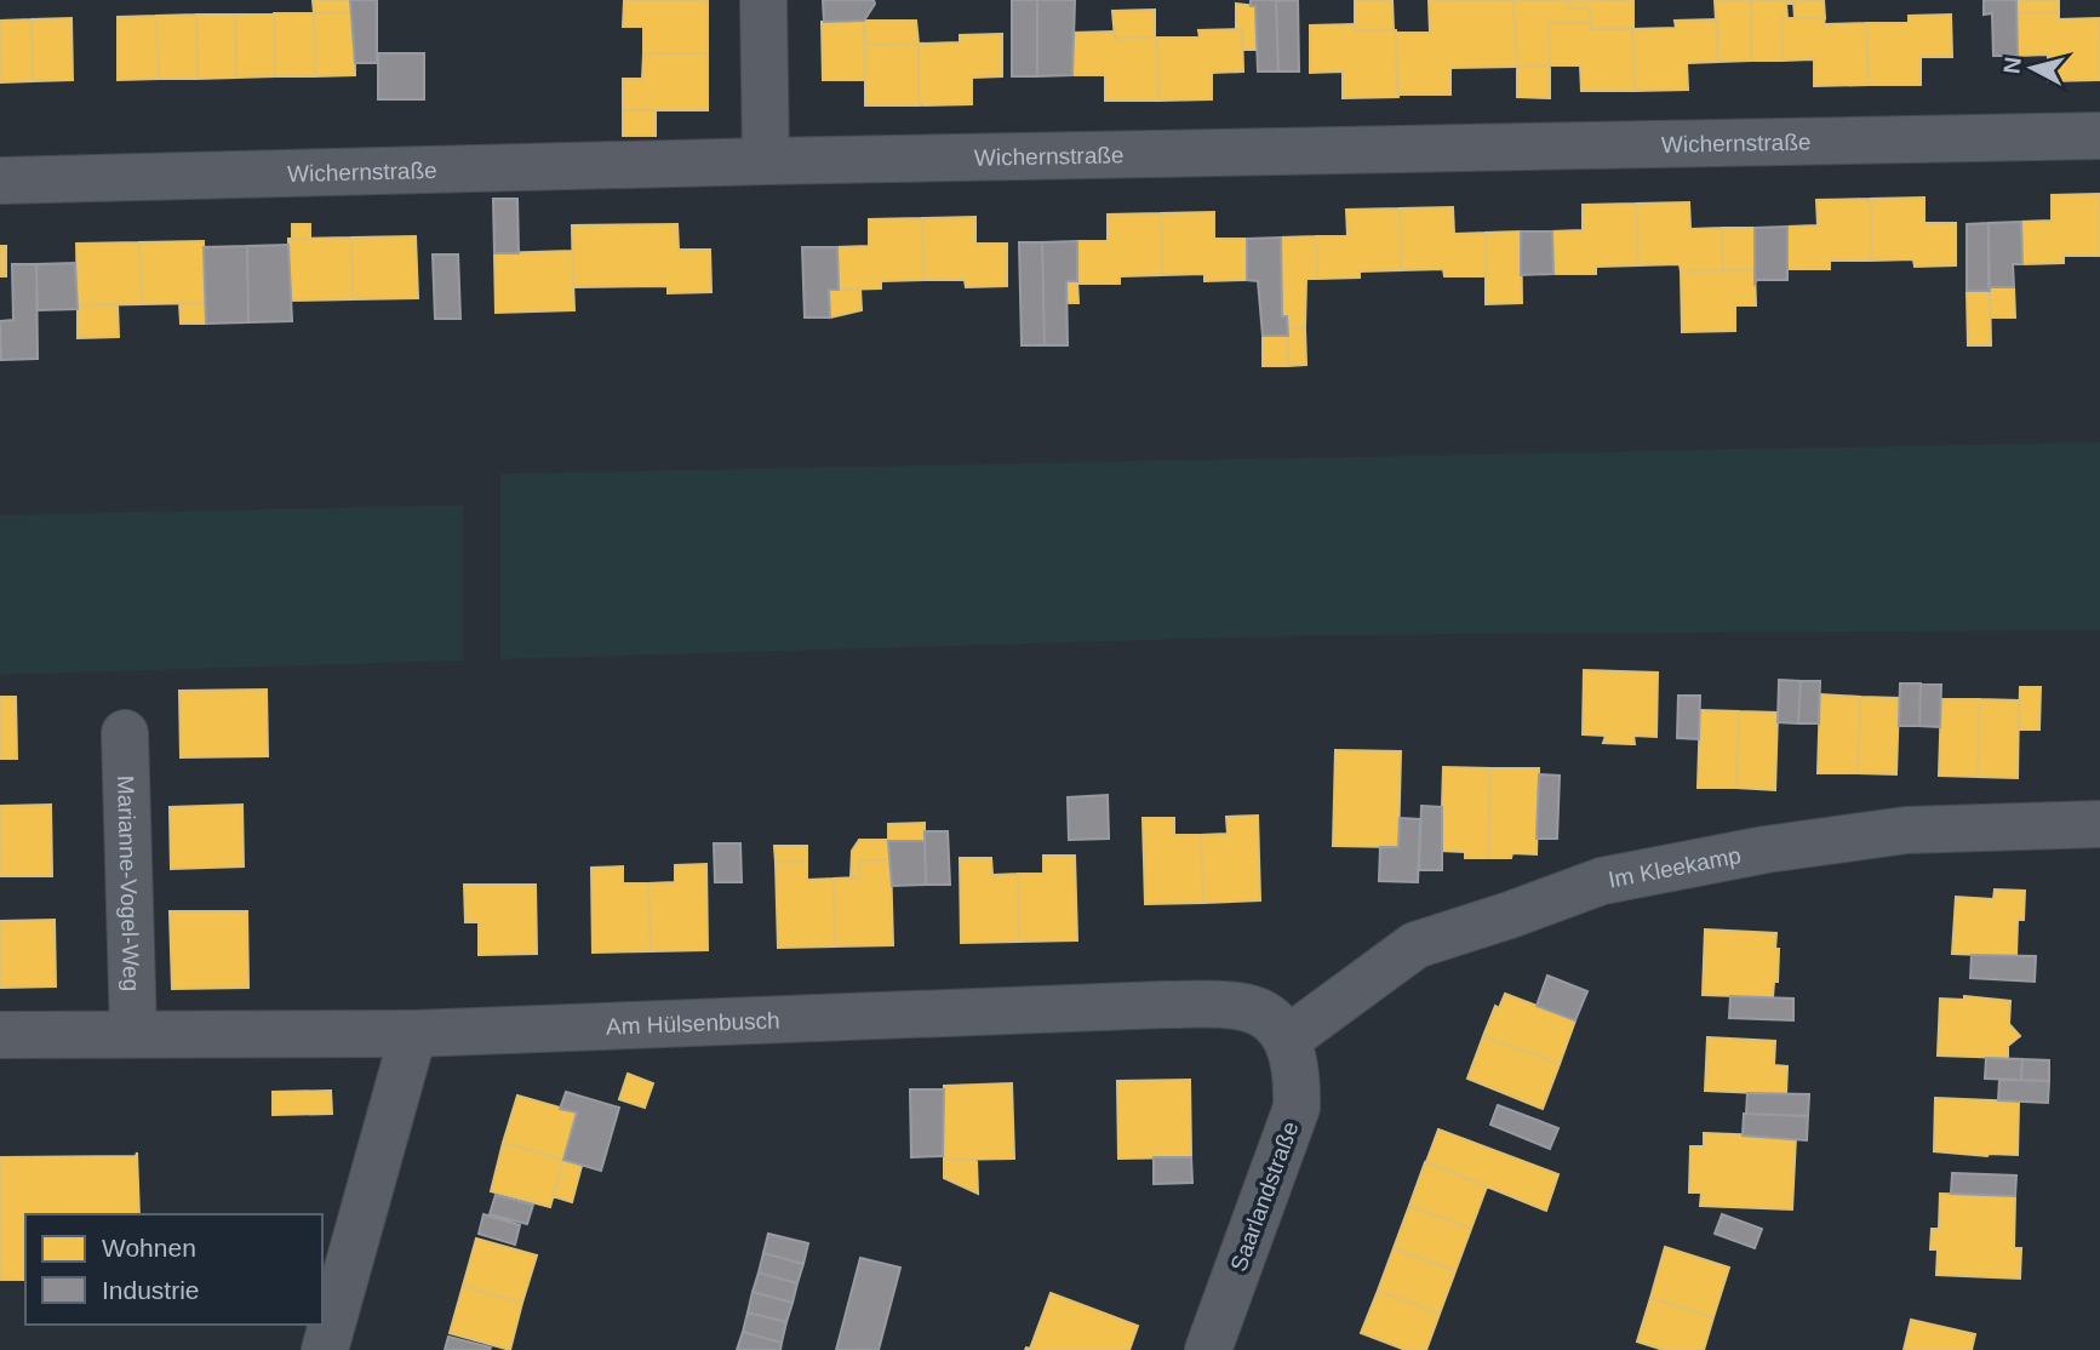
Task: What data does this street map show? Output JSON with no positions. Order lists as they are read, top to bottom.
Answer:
{
  "streets": {
    "street": [
      "Wichernstraße",
      "Im Kleekamp",
      "Marianne-Vogel-Weg",
      "Am Hülsenbusch",
      "Saarlandstraße"
    ]
  },
  "crossings": [
    ["Im Kleekamp", "Am Hülsenbusch"],
    ["Im Kleekamp", "Saarlandstraße"],
    ["Am Hülsenbusch", "Saarlandstraße"]
  ],
  "legend": ["Wohnen", "Industrie"],
  "north": "left"
}
